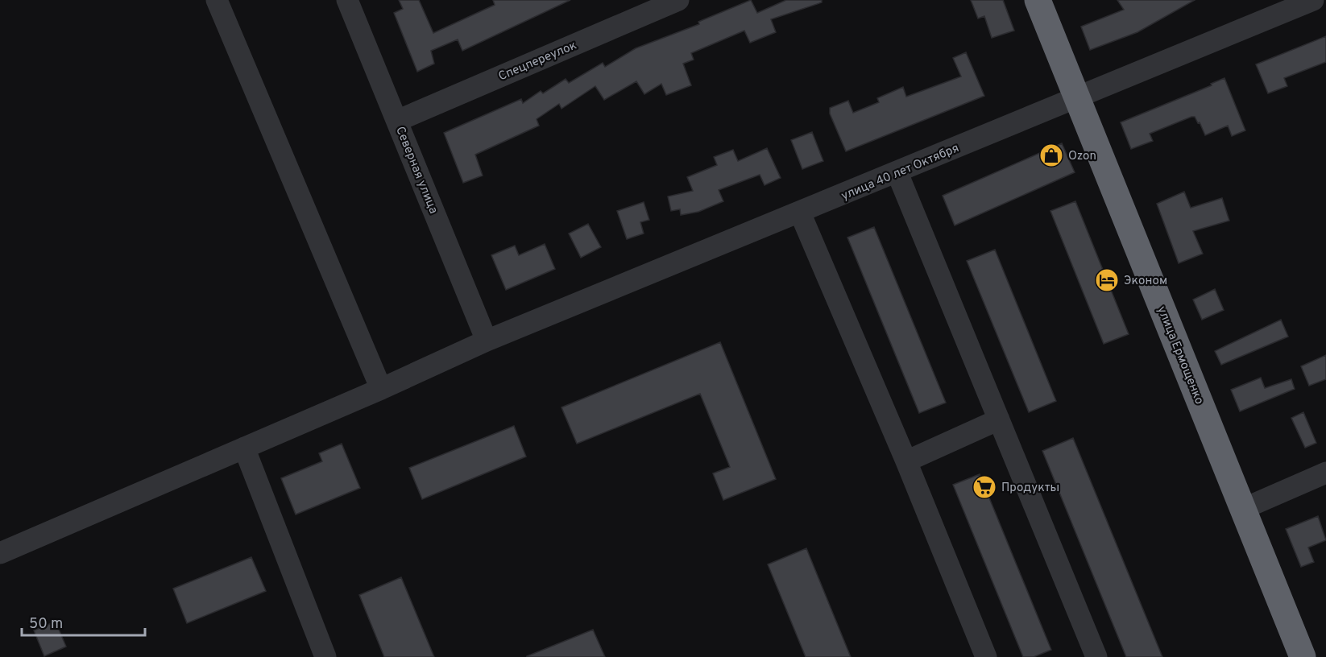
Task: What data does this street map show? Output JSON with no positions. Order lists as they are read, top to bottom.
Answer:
{
  "streets": {
    "highway": ["улица Ермощенко"],
    "street": ["Спецпереулок", "Северная улица", "улица 40 лет Октября"]
  },
  "crossings": [
    ["Спецпереулок", "Северная улица"],
    ["Северная улица", "улица 40 лет Октября"],
    ["улица 40 лет Октября", "улица Ермощенко"]
  ],
  "places": {
    "shop": ["Ozon"],
    "hotel": ["Эконом"],
    "supermarket": ["Продукты"]
  },
  "scale_bar": "50 m"
}
